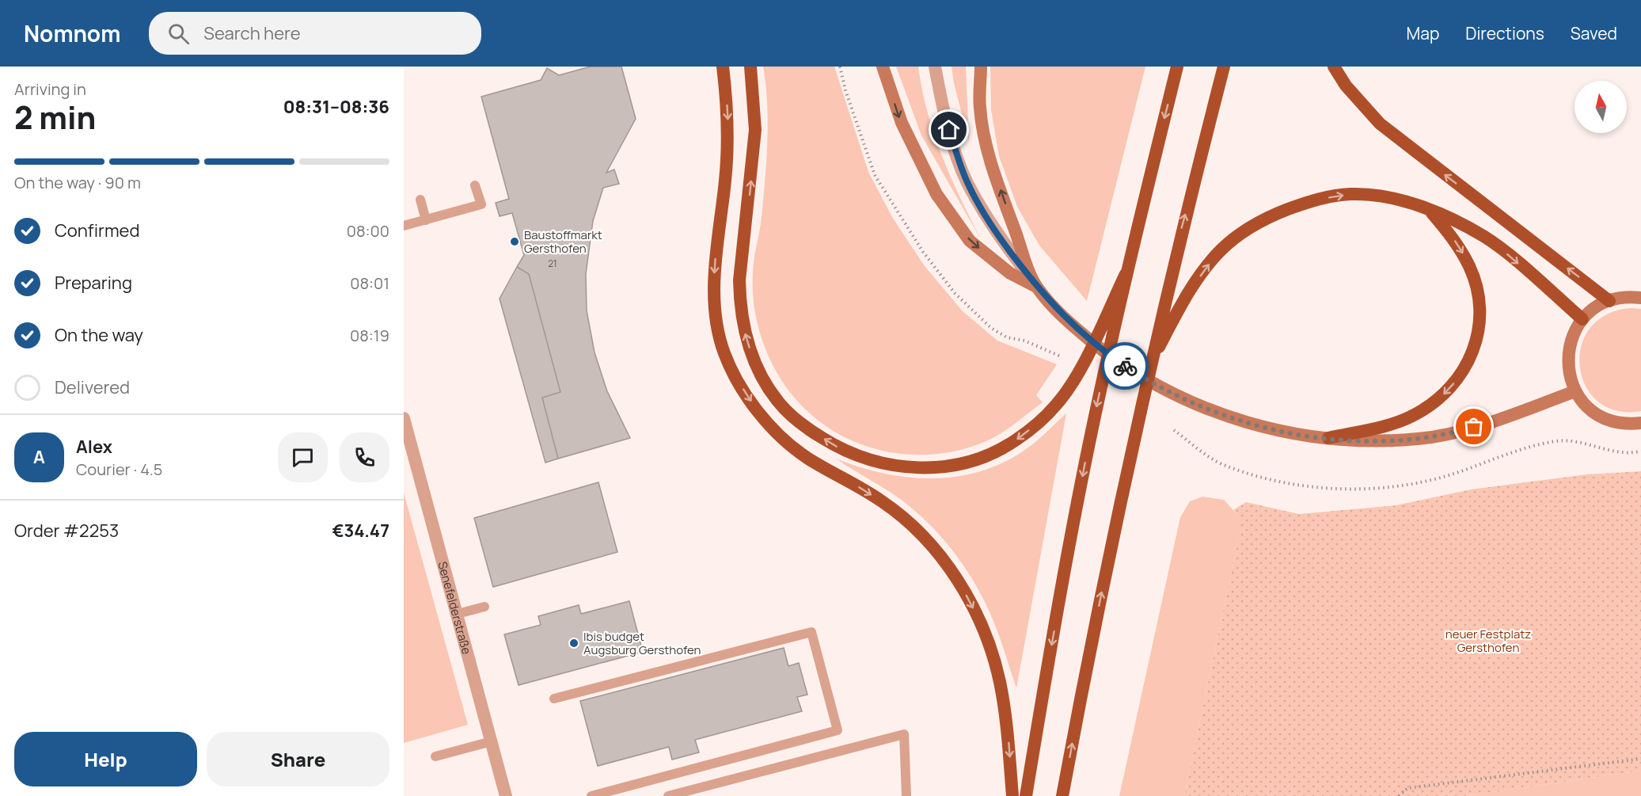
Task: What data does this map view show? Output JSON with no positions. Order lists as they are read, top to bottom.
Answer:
{
  "streets": {
    "street": ["Senefelderstraße"]
  },
  "parks": ["neuer Festplatz Gersthofen"],
  "places": ["Baustoffmarkt Gersthofen", "Ibis budget Augsburg Gersthofen"],
  "house_numbers": ["21"],
  "north": "top",
  "page": {
    "header": "Nomnom",
    "search": "Search here",
    "nav": ["Map", "Directions", "Saved"],
    "heading": ["2 min", "Arriving in", "08:31–08:36"],
    "panel": [
      "Alex",
      "Courier · 4.5",
      "Order #2253",
      "€34.47"
    ],
    "bar": "On the way · 90 m",
    "list": [
      ["Confirmed", "08:00"],
      ["Preparing", "08:01"],
      ["On the way", "08:19"],
      "Delivered"
    ],
    "round": "A",
    "buttons": ["Help", "Share"]
  }
}
